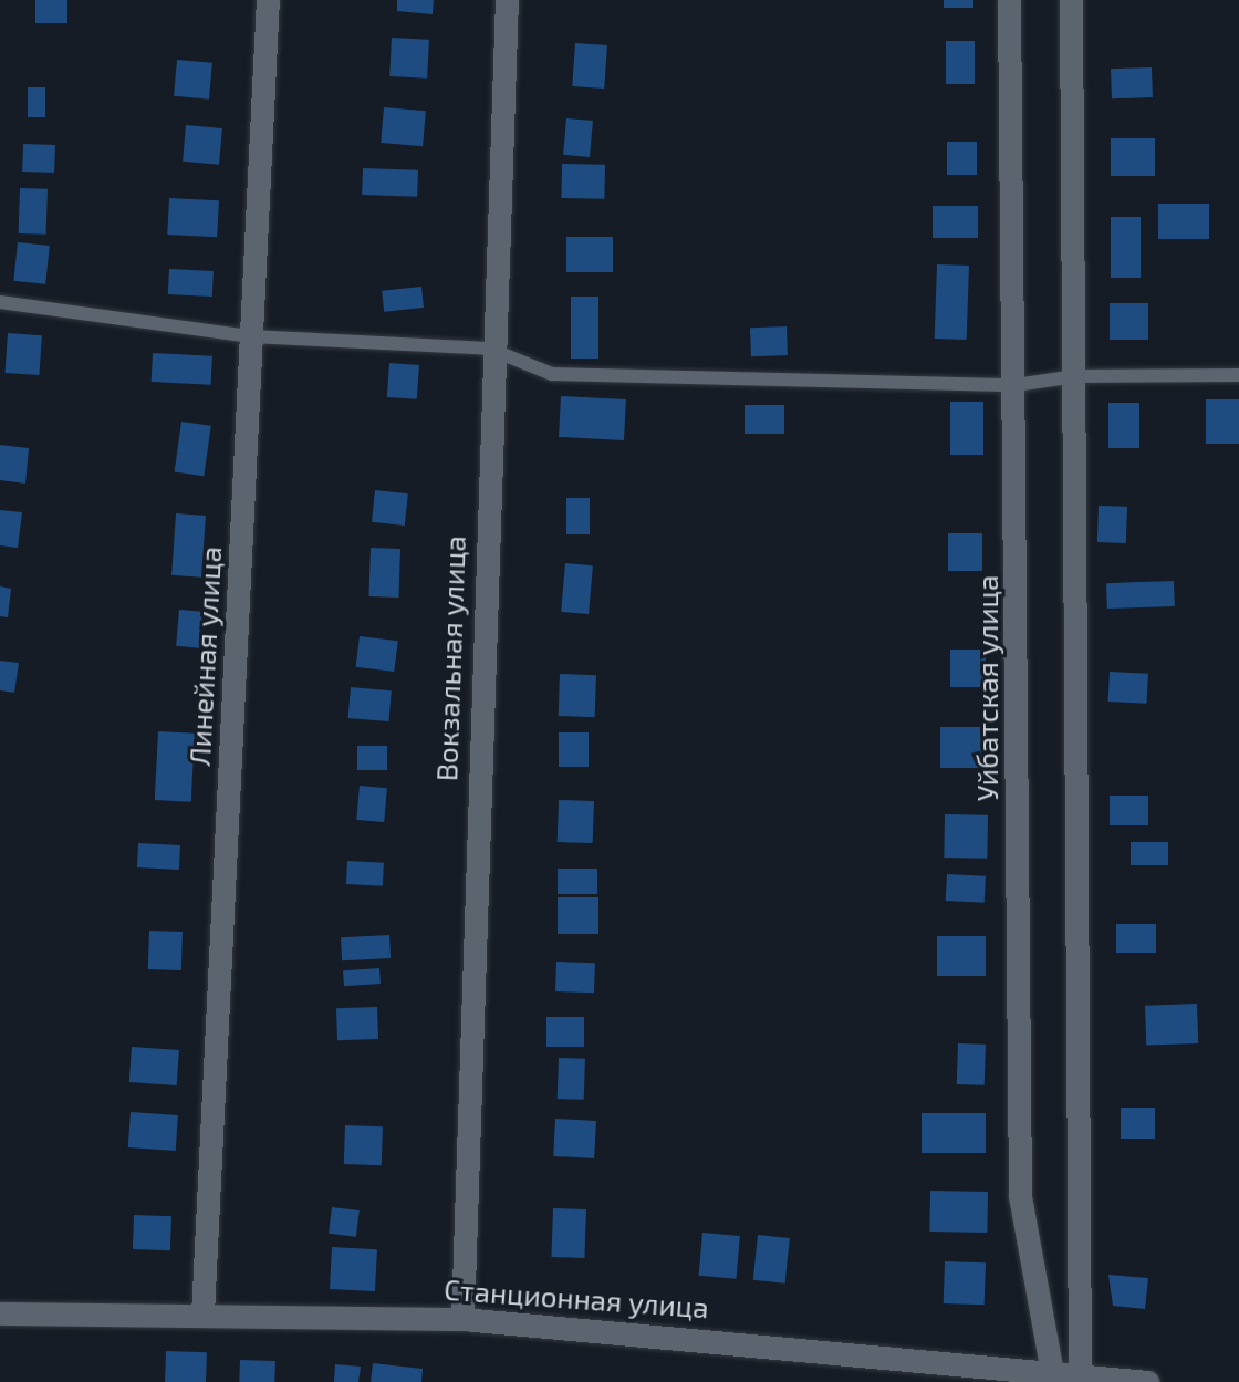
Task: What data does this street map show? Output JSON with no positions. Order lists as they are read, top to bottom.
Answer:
{
  "streets": {
    "street": [
      "Линейная улица",
      "Вокзальная улица",
      "Уйбатская улица",
      "Станционная улица"
    ]
  },
  "crossings": [
    ["Линейная улица", "Станционная улица"],
    ["Вокзальная улица", "Станционная улица"],
    ["Уйбатская улица", "Станционная улица"]
  ]
}
